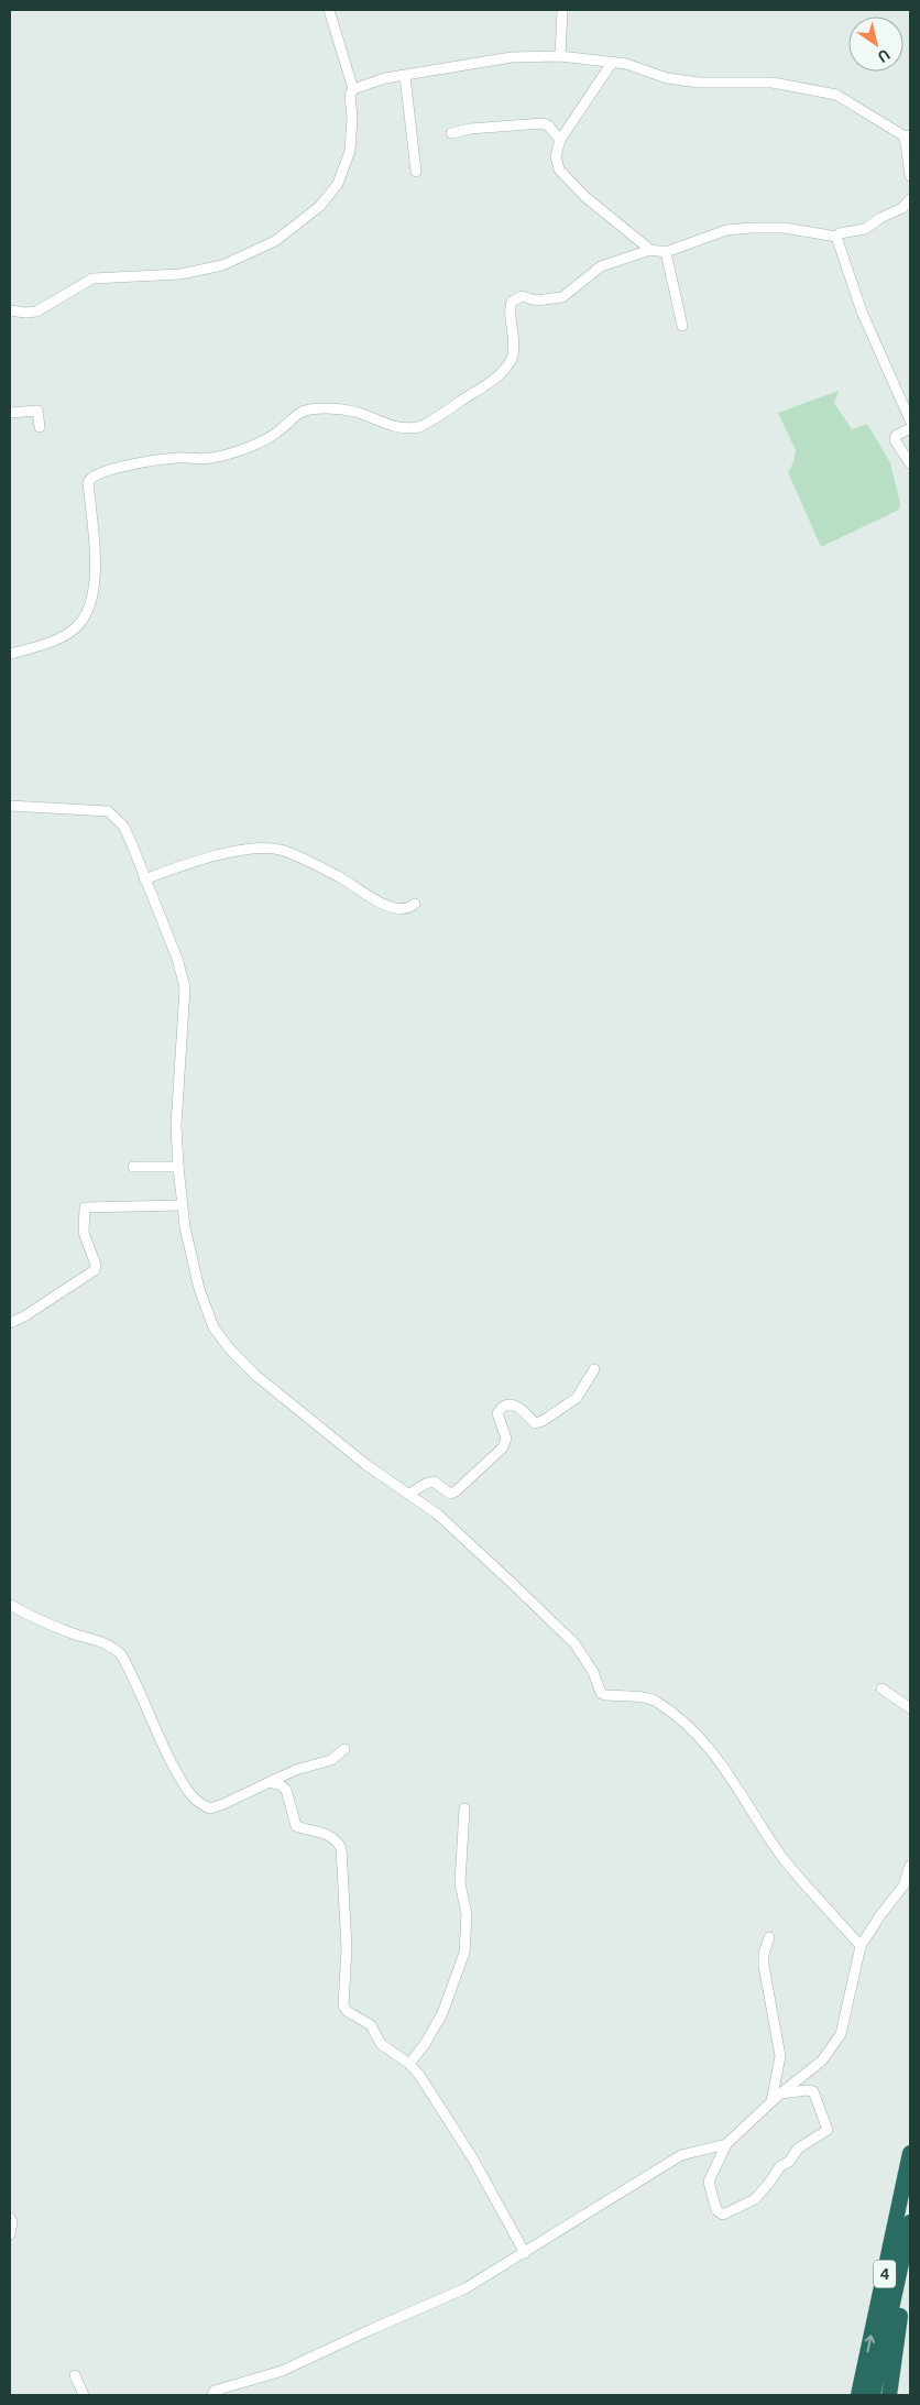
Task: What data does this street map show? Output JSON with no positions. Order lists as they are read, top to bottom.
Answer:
{
  "streets": {
    "highway": ["4"]
  },
  "north": "bottom right"
}
